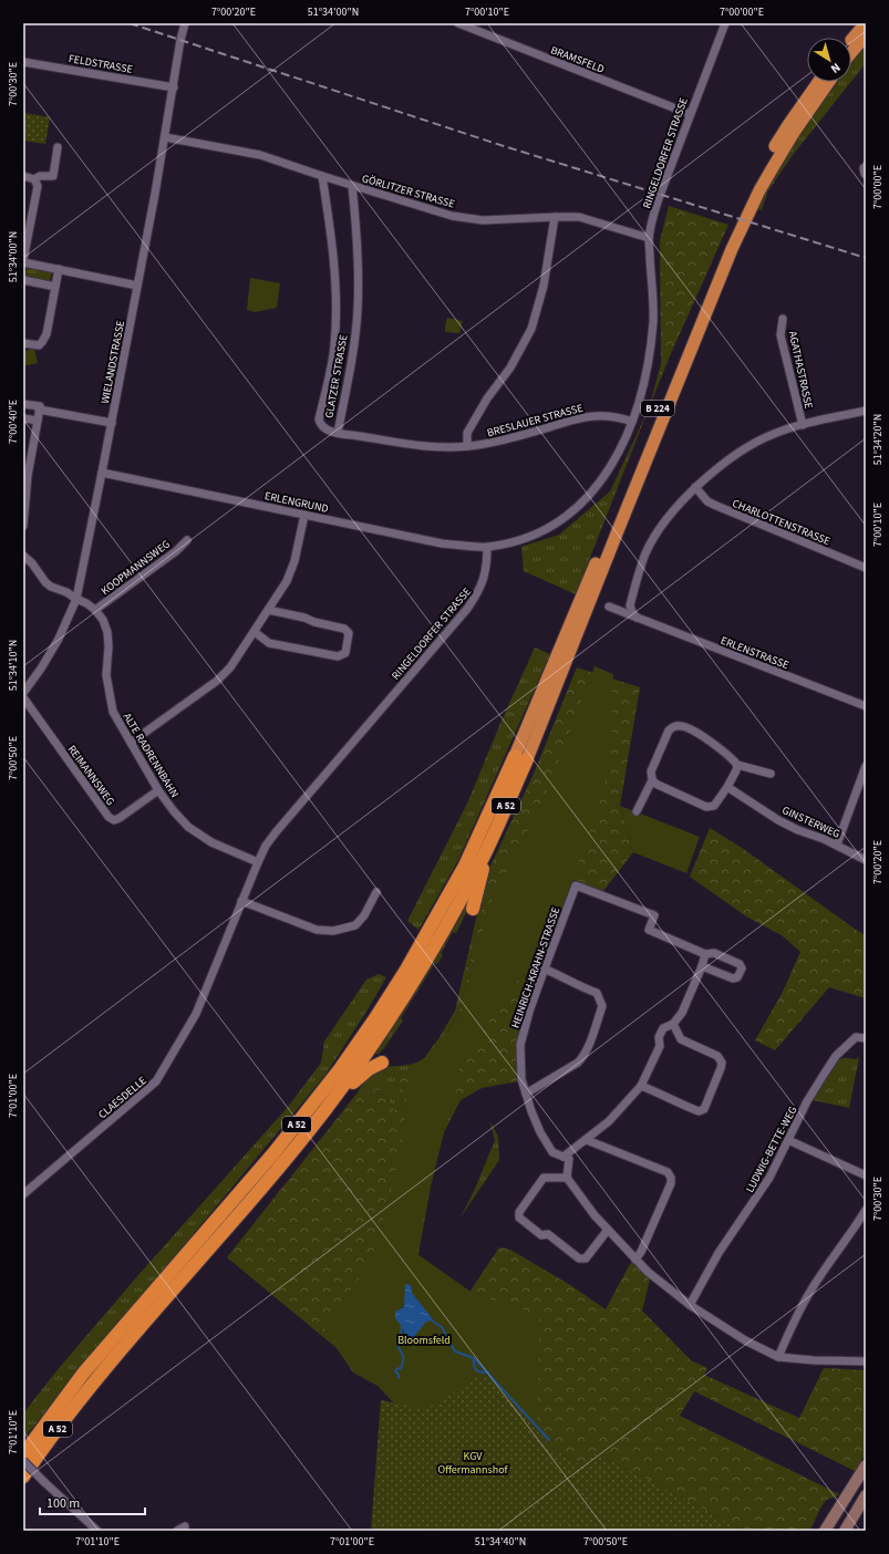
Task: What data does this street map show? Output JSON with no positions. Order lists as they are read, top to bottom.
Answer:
{
  "streets": {
    "highway": ["B 224", "A 52"],
    "street": [
      "BRAMSFELD",
      "FELDSTRASSE",
      "RINGELDORFER STRASSE",
      "GÖRLITZER STRASSE",
      "WIELANDSTRASSE",
      "AGATHASTRASSE",
      "GLATZER STRASSE",
      "BRESLAUER STRASSE",
      "ERLENGRUND",
      "CHARLOTTENSTRASSE",
      "KOOPMANNSWEG",
      "ERLENSTRASSE",
      "ALTE RADRENNBAHN",
      "REIMANNSWEG",
      "GINSTERWEG",
      "HEINRICH-KRAHN-STRASSE",
      "CLAESDELLE",
      "LUDWIG-BETTE-WEG"
    ]
  },
  "crossings": [
    ["BRAMSFELD", "RINGELDORFER STRASSE"],
    ["FELDSTRASSE", "WIELANDSTRASSE"],
    ["RINGELDORFER STRASSE", "GÖRLITZER STRASSE"],
    ["RINGELDORFER STRASSE", "BRESLAUER STRASSE"],
    ["RINGELDORFER STRASSE", "ERLENGRUND"],
    ["RINGELDORFER STRASSE", "ALTE RADRENNBAHN"],
    ["RINGELDORFER STRASSE", "CLAESDELLE"],
    ["GÖRLITZER STRASSE", "WIELANDSTRASSE"],
    ["GÖRLITZER STRASSE", "GLATZER STRASSE"],
    ["WIELANDSTRASSE", "ERLENGRUND"],
    ["WIELANDSTRASSE", "ALTE RADRENNBAHN"],
    ["GLATZER STRASSE", "BRESLAUER STRASSE"],
    ["B 224", "A 52"],
    ["KOOPMANNSWEG", "ALTE RADRENNBAHN"],
    ["ALTE RADRENNBAHN", "REIMANNSWEG"]
  ],
  "parks": ["Bloomsfeld", "KGV Offermannshof"],
  "scale_bar": "100 m",
  "north": "bottom right",
  "coordinates": [
    "7°00'20\"E",
    "51°34'00\"N",
    "7°00'10\"E",
    "7°00'00\"E",
    "7°00'30\"E",
    "7°00'40\"E",
    "51°34'20\"N",
    "51°34'10\"N",
    "7°00'50\"E",
    "7°01'00\"E",
    "7°01'10\"E",
    "51°34'40\"N"
  ]
}
